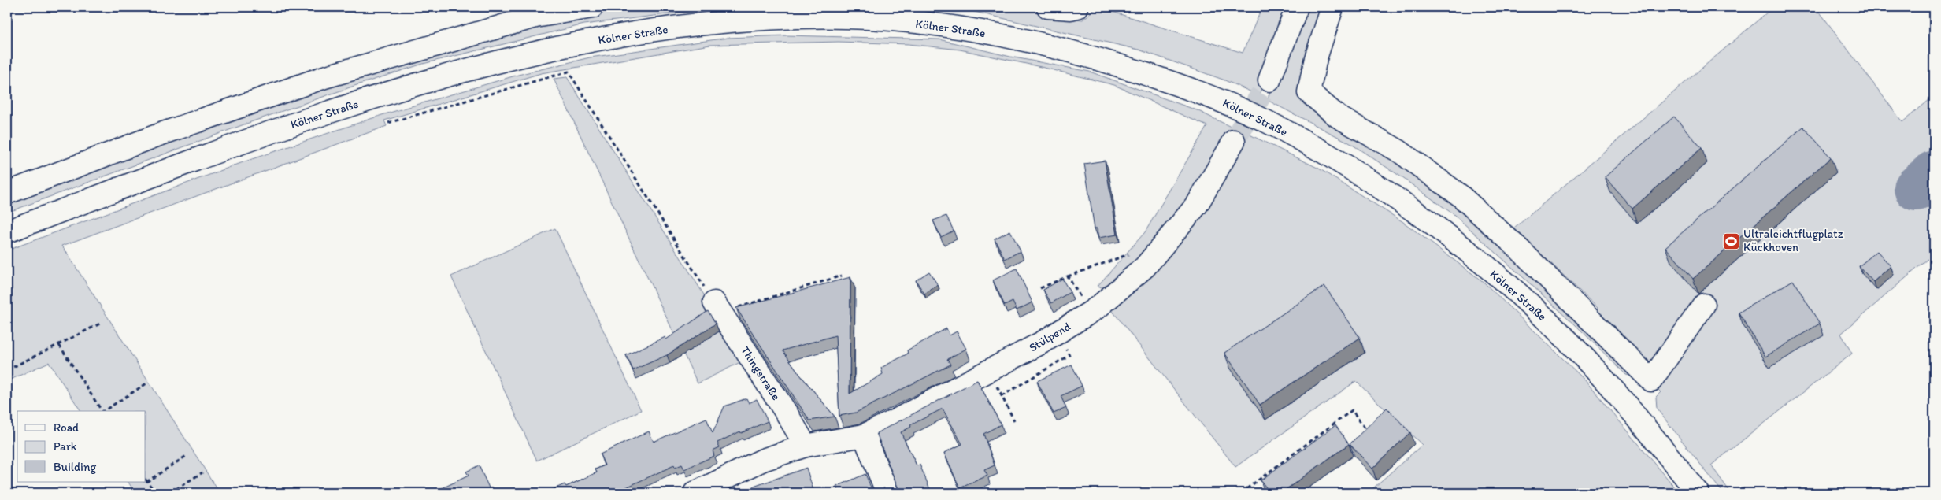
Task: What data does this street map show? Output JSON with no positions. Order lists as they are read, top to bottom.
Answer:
{
  "streets": {
    "main road": ["Kölner Straße", "Stülpend", "Thingstraße"]
  },
  "places": {
    "sports": ["Ultraleichtflugplatz Kückhoven"]
  },
  "legend": ["Road", "Park", "Building"]
}
